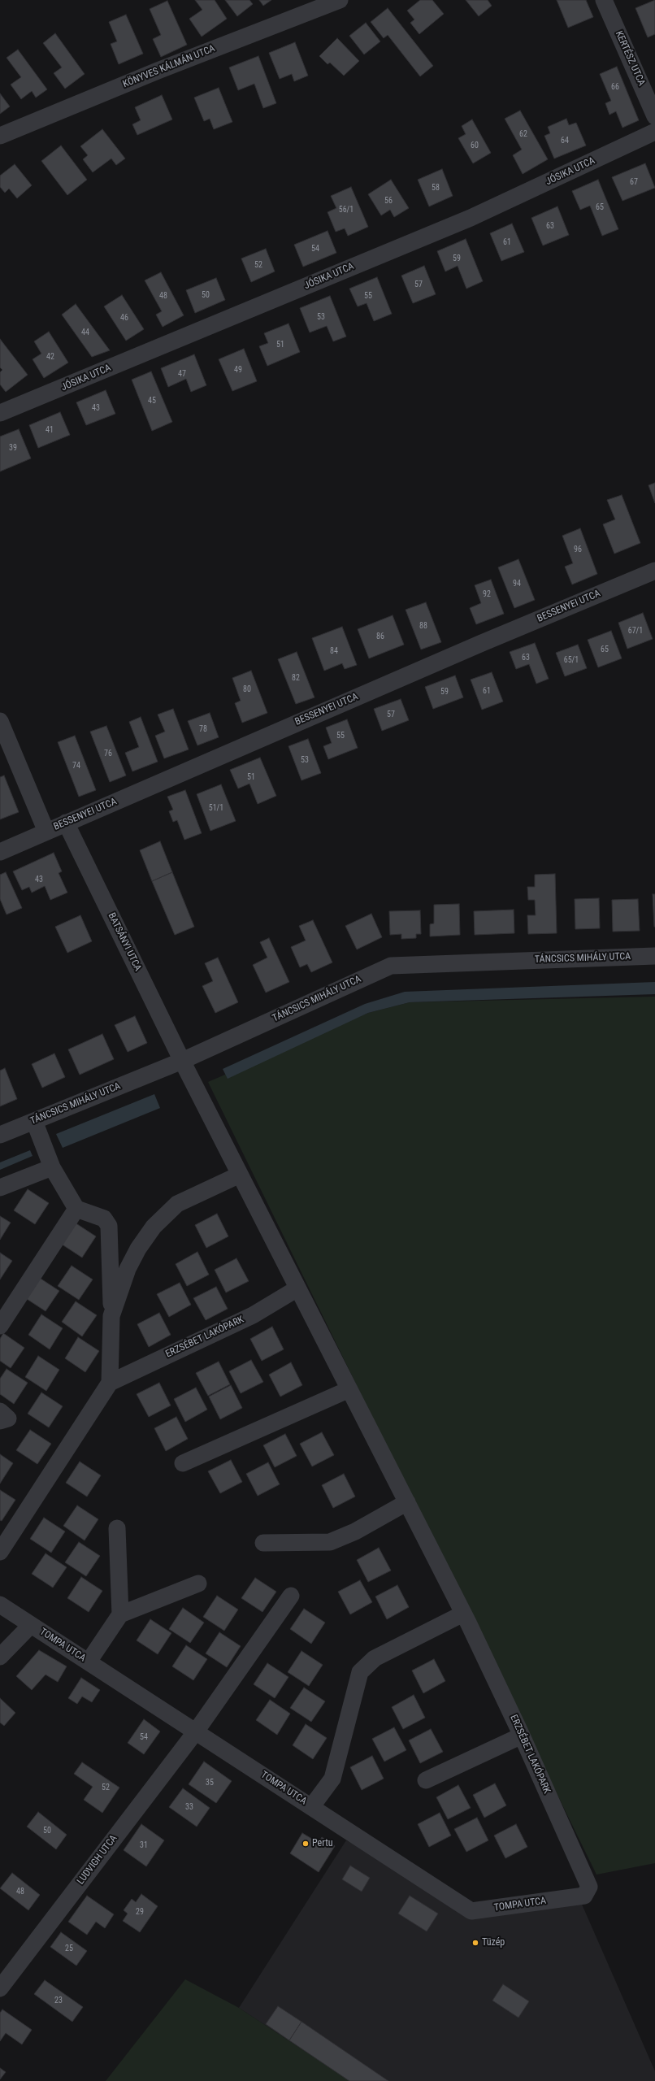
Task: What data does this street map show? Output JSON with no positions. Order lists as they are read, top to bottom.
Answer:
{
  "streets": {
    "street": [
      "KERTÉSZ UTCA",
      "KÖNYVES KÁLMÁN UTCA",
      "JÓSIKA UTCA",
      "BESSENYEI UTCA",
      "BATSÁNYI UTCA",
      "TÁNCSICS MIHÁLY UTCA",
      "ERZSÉBET LAKÓPARK",
      "TOMPA UTCA",
      "LUDVIGH UTCA"
    ]
  },
  "crossings": [
    ["BESSENYEI UTCA", "BATSÁNYI UTCA"],
    ["BATSÁNYI UTCA", "TÁNCSICS MIHÁLY UTCA"],
    ["BATSÁNYI UTCA", "ERZSÉBET LAKÓPARK"],
    ["TÁNCSICS MIHÁLY UTCA", "ERZSÉBET LAKÓPARK"],
    ["ERZSÉBET LAKÓPARK", "TOMPA UTCA"],
    ["TOMPA UTCA", "LUDVIGH UTCA"]
  ],
  "places": ["Pertu", "Tüzép"],
  "house_numbers": [
    "66",
    "62",
    "64",
    "60",
    "67",
    "58",
    "56",
    "65",
    "56/1",
    "63",
    "61",
    "54",
    "59",
    "52",
    "57",
    "50",
    "48",
    "55",
    "53",
    "46",
    "44",
    "51",
    "42",
    "49",
    "47",
    "45",
    "43",
    "41",
    "39",
    "96",
    "94",
    "92",
    "88",
    "67/1",
    "86",
    "65",
    "84",
    "63",
    "65/1",
    "82",
    "80",
    "61",
    "59",
    "57",
    "78",
    "55",
    "76",
    "53",
    "74",
    "51",
    "51/1",
    "43",
    "54",
    "35",
    "52",
    "33",
    "50",
    "31",
    "48",
    "29",
    "25",
    "23"
  ]
}
